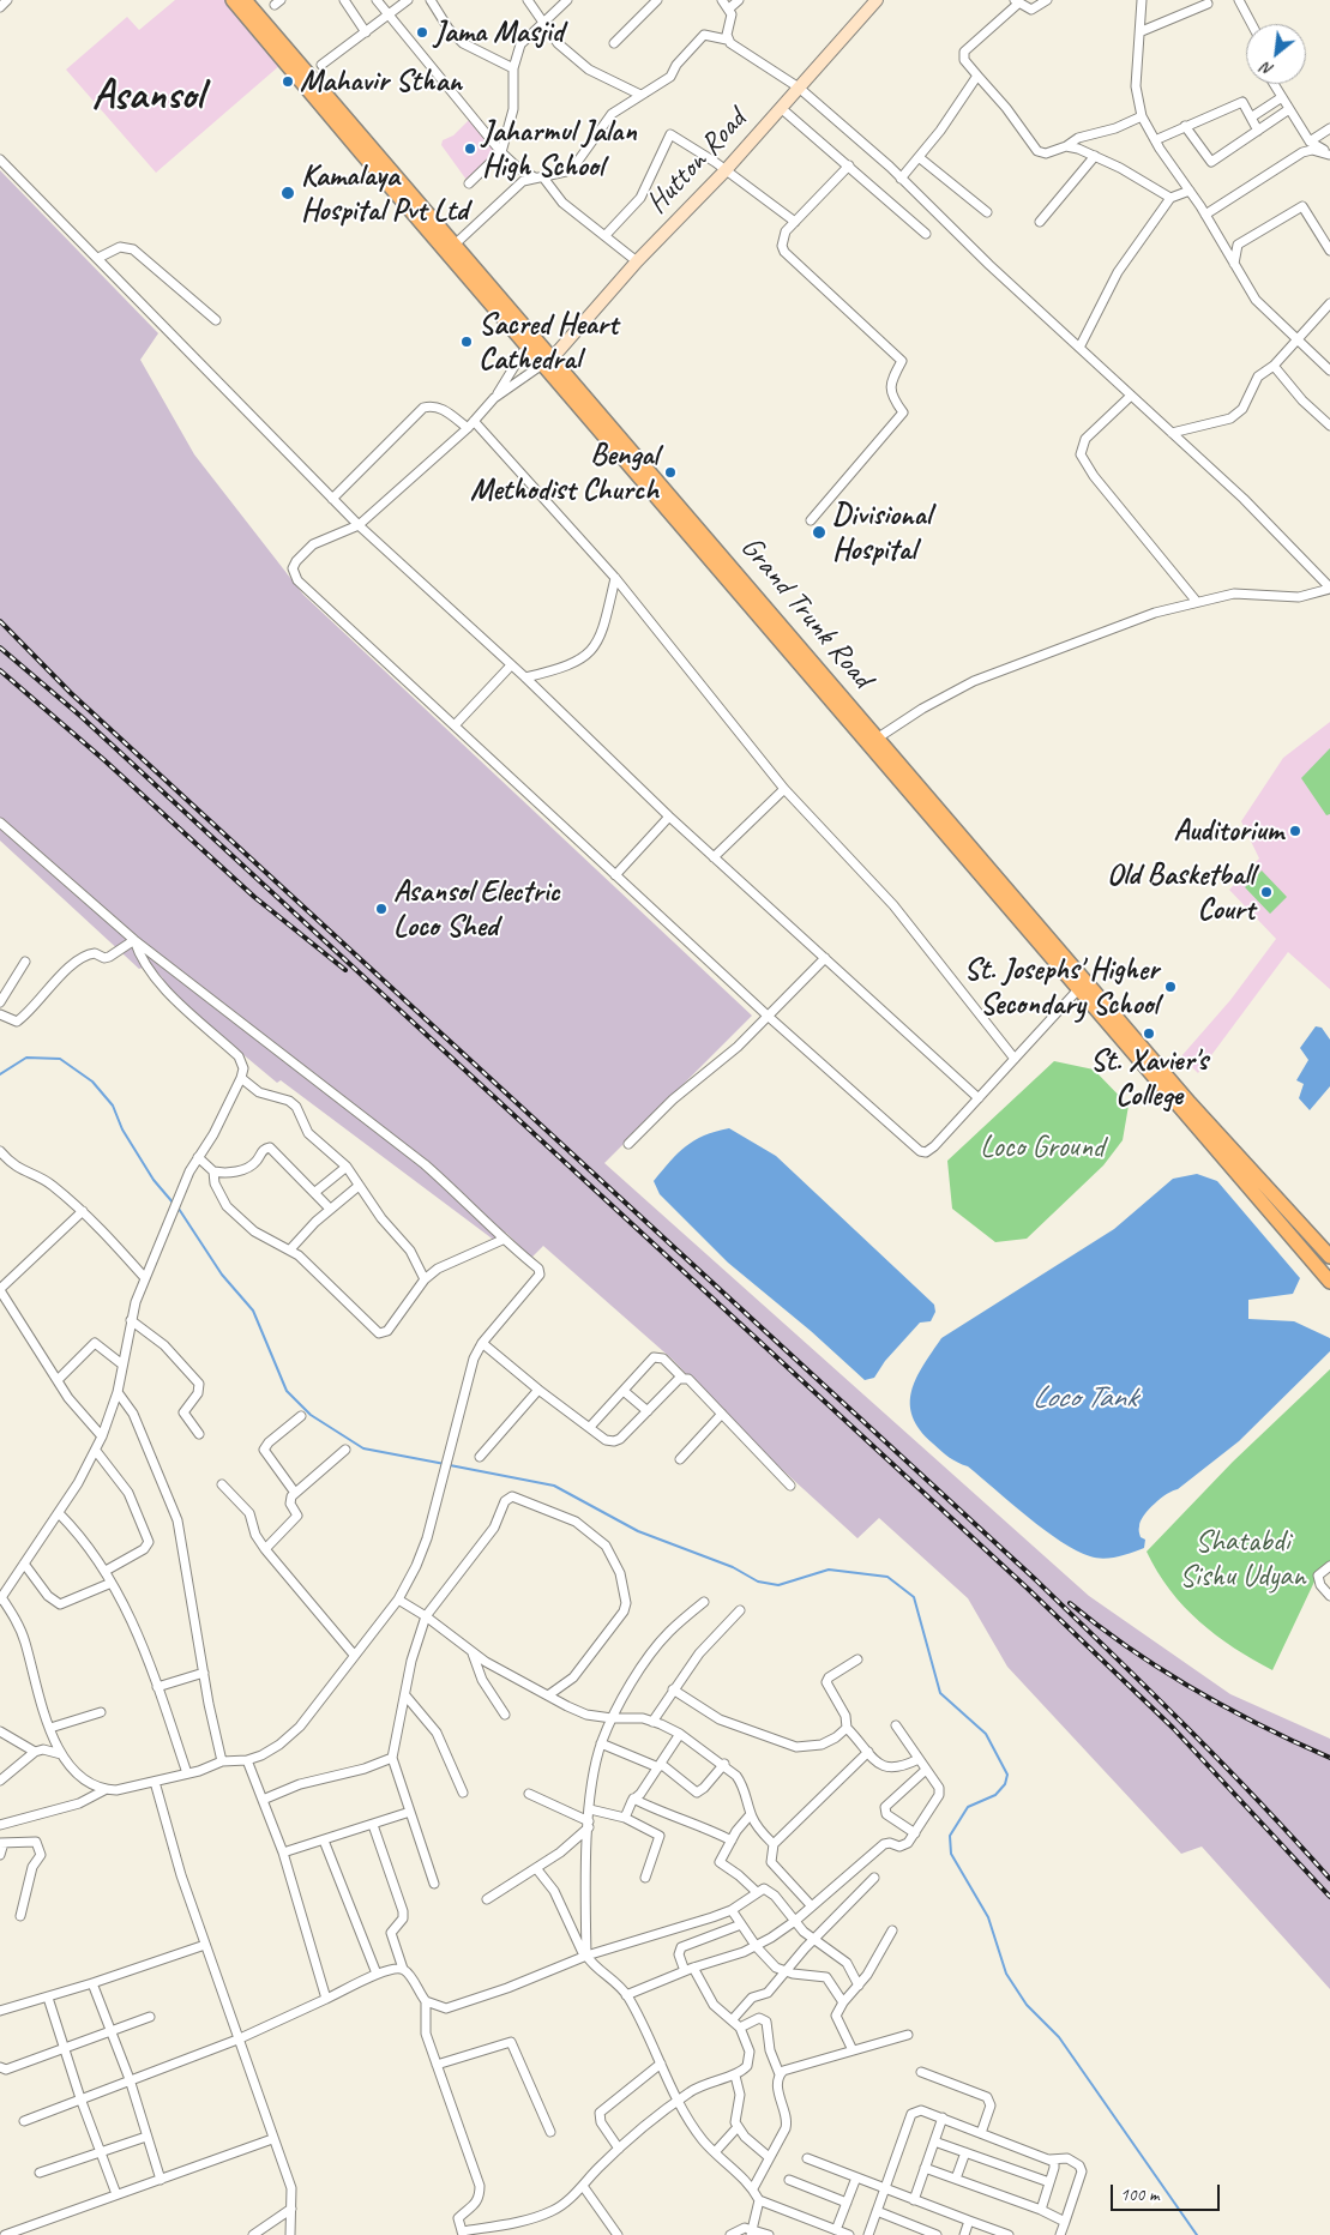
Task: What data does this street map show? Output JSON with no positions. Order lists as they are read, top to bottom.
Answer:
{
  "streets": {
    "main road": ["Grand Trunk Road"],
    "street": ["Hutton Road"]
  },
  "crossings": [
    ["Hutton Road", "Grand Trunk Road"]
  ],
  "districts": ["Asansol"],
  "water": ["Loco Tank"],
  "parks": ["Loco Ground", "Shatabdi Sishu Udyan"],
  "places": [
    "Jama Masjid",
    "Mahavir Sthan",
    "Jaharmul Jalan High School",
    "Kamalaya Hospital Pvt Ltd",
    "Sacred Heart Cathedral",
    "Bengal Methodist Church",
    "Divisional Hospital",
    "Auditorium",
    "Old Basketball Court",
    "Asansol Electric Loco Shed",
    "St. Josephs' Higher Secondary School",
    "St. Xavier's College"
  ],
  "scale_bar": "100 m",
  "north": "bottom left"
}
